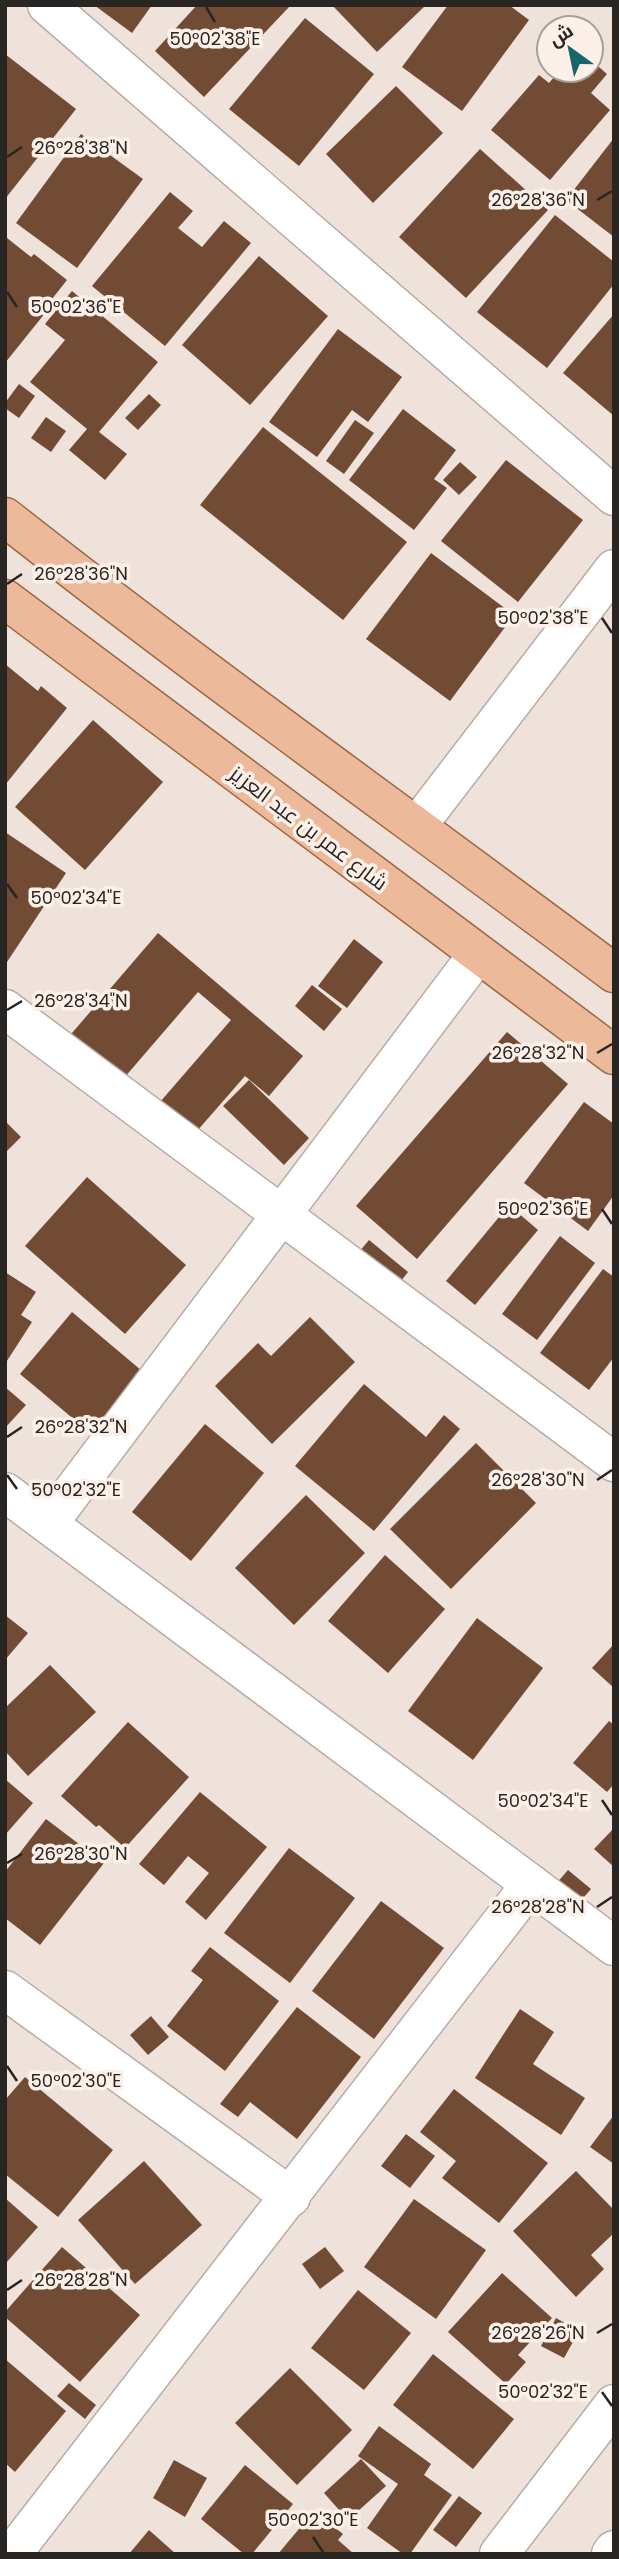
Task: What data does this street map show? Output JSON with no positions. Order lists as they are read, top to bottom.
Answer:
{
  "streets": {
    "main road": ["شارع عمر بن عبد العزيز"]
  },
  "north": "top left",
  "coordinates": [
    "50°02'38\"E",
    "26°28'38\"N",
    "26°28'36\"N",
    "50°02'36\"E",
    "50°02'34\"E",
    "26°28'34\"N",
    "26°28'32\"N",
    "26°28'30\"N",
    "50°02'32\"E",
    "26°28'28\"N",
    "50°02'30\"E",
    "26°28'26\"N"
  ]
}
